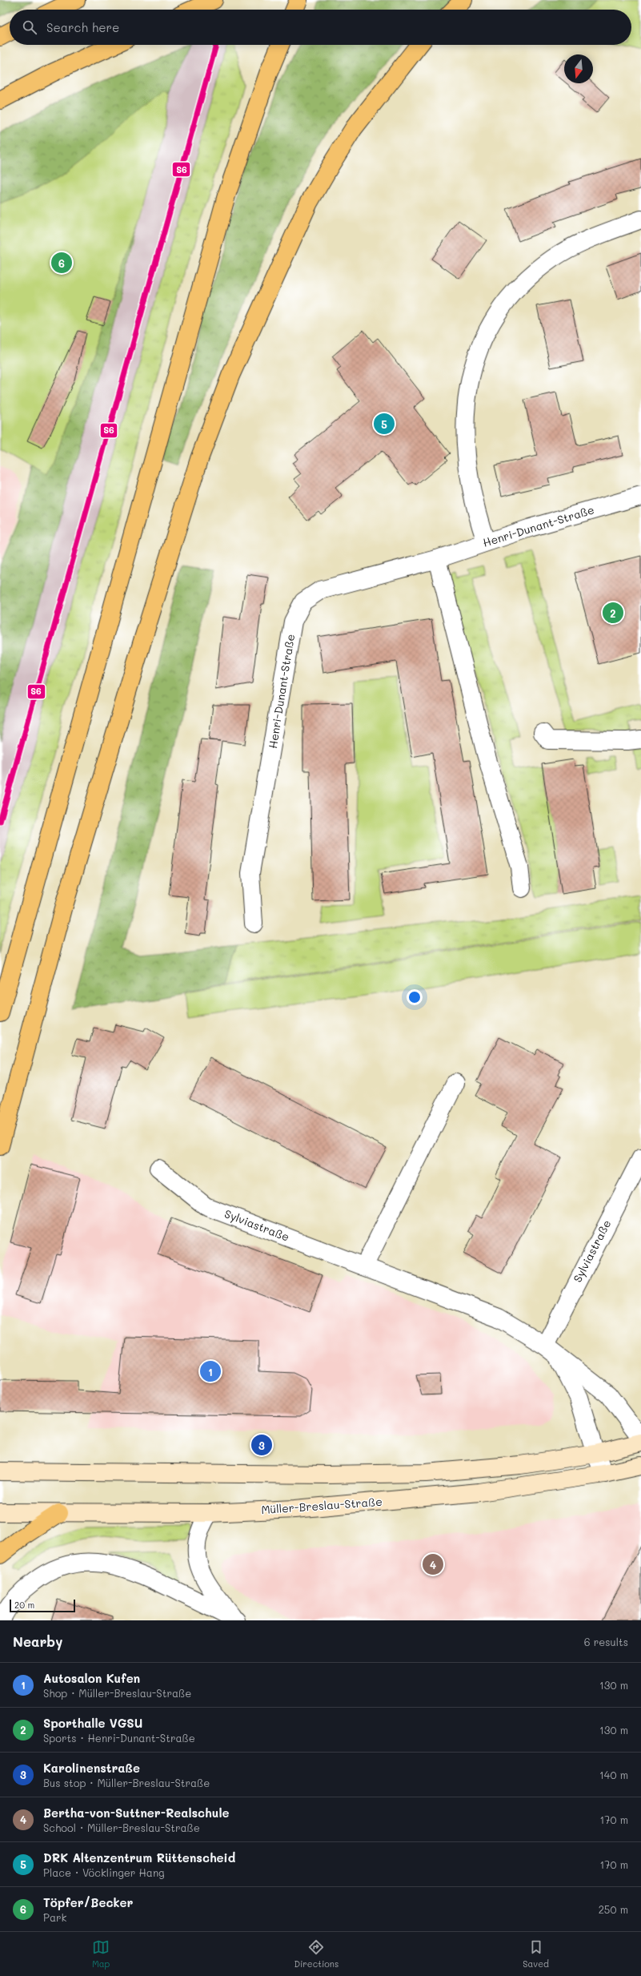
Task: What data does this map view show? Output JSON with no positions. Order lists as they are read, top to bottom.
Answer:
{
  "streets": {
    "main road": ["Müller-Breslau-Straße"],
    "street": ["Henri-Dunant-Straße", "Sylviastraße"]
  },
  "crossings": [
    ["Sylviastraße", "Müller-Breslau-Straße"]
  ],
  "lines": ["transit line S6"],
  "scale_bar": "20 m",
  "north": "bottom",
  "page": {
    "search": "Search here",
    "pins": [
      "6",
      "5",
      "2",
      "1",
      "3",
      "4"
    ],
    "scale": "20 m",
    "heading": ["Nearby", "6 results"],
    "list": [
      {
        "mark": "1",
        "name": "Autosalon Kufen",
        "note": "Shop · Müller-Breslau-Straße",
        "value": "130 m"
      },
      {
        "mark": "2",
        "name": "Sporthalle VGSU",
        "note": "Sports · Henri-Dunant-Straße",
        "value": "130 m"
      },
      {
        "mark": "3",
        "name": "Karolinenstraße",
        "note": "Bus stop · Müller-Breslau-Straße",
        "value": "140 m"
      },
      {
        "mark": "4",
        "name": "Bertha-von-Suttner-Realschule",
        "note": "School · Müller-Breslau-Straße",
        "value": "170 m"
      },
      {
        "mark": "5",
        "name": "DRK Altenzentrum Rüttenscheid",
        "note": "Place · Vöcklinger Hang",
        "value": "170 m"
      },
      {
        "mark": "6",
        "name": "Töpfer/Becker",
        "note": "Park",
        "value": "250 m"
      }
    ],
    "nav": ["Map", "Directions", "Saved"]
  }
}
